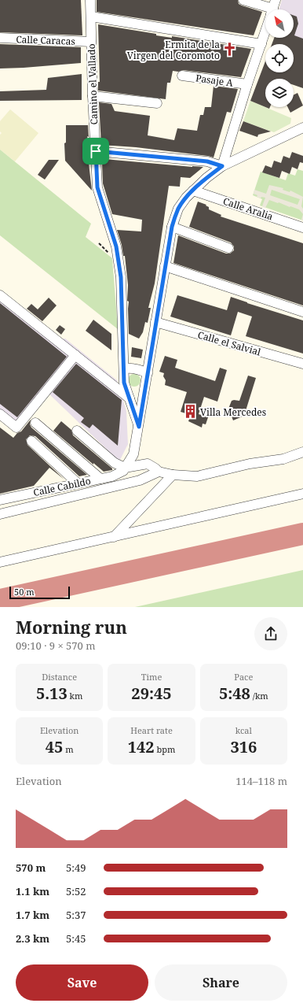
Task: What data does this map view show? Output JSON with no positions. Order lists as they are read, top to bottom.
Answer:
{
  "streets": {
    "street": [
      "Calle Caracas",
      "Pasaje A",
      "Camino el Vallado",
      "Calle Aralia",
      "Calle el Salvial",
      "Calle Cabildo"
    ]
  },
  "crossings": [
    ["Calle Caracas", "Camino el Vallado"]
  ],
  "places": {
    "church": ["Ermita de la Virgen del Coromoto"],
    "building": ["Villa Mercedes"]
  },
  "scale_bar": "50 m",
  "north": "top left",
  "page": {
    "scale": "50 m",
    "heading": ["Morning run", "09:10 · 9 × 570 m"],
    "stats": [
      ["Distance", "5.13 km"],
      ["Time", "29:45"],
      ["Pace", "5:48 /km"],
      ["Elevation", "45 m"],
      ["Heart rate", "142 bpm"],
      ["kcal", "316"]
    ],
    "chart": ["Elevation", "114–118 m"],
    "list": [
      {
        "name": "570 m",
        "note": "5:49"
      },
      {
        "name": "1.1 km",
        "note": "5:52"
      },
      {
        "name": "1.7 km",
        "note": "5:37"
      },
      {
        "name": "2.3 km",
        "note": "5:45"
      }
    ],
    "buttons": ["Save", "Share"]
  }
}
